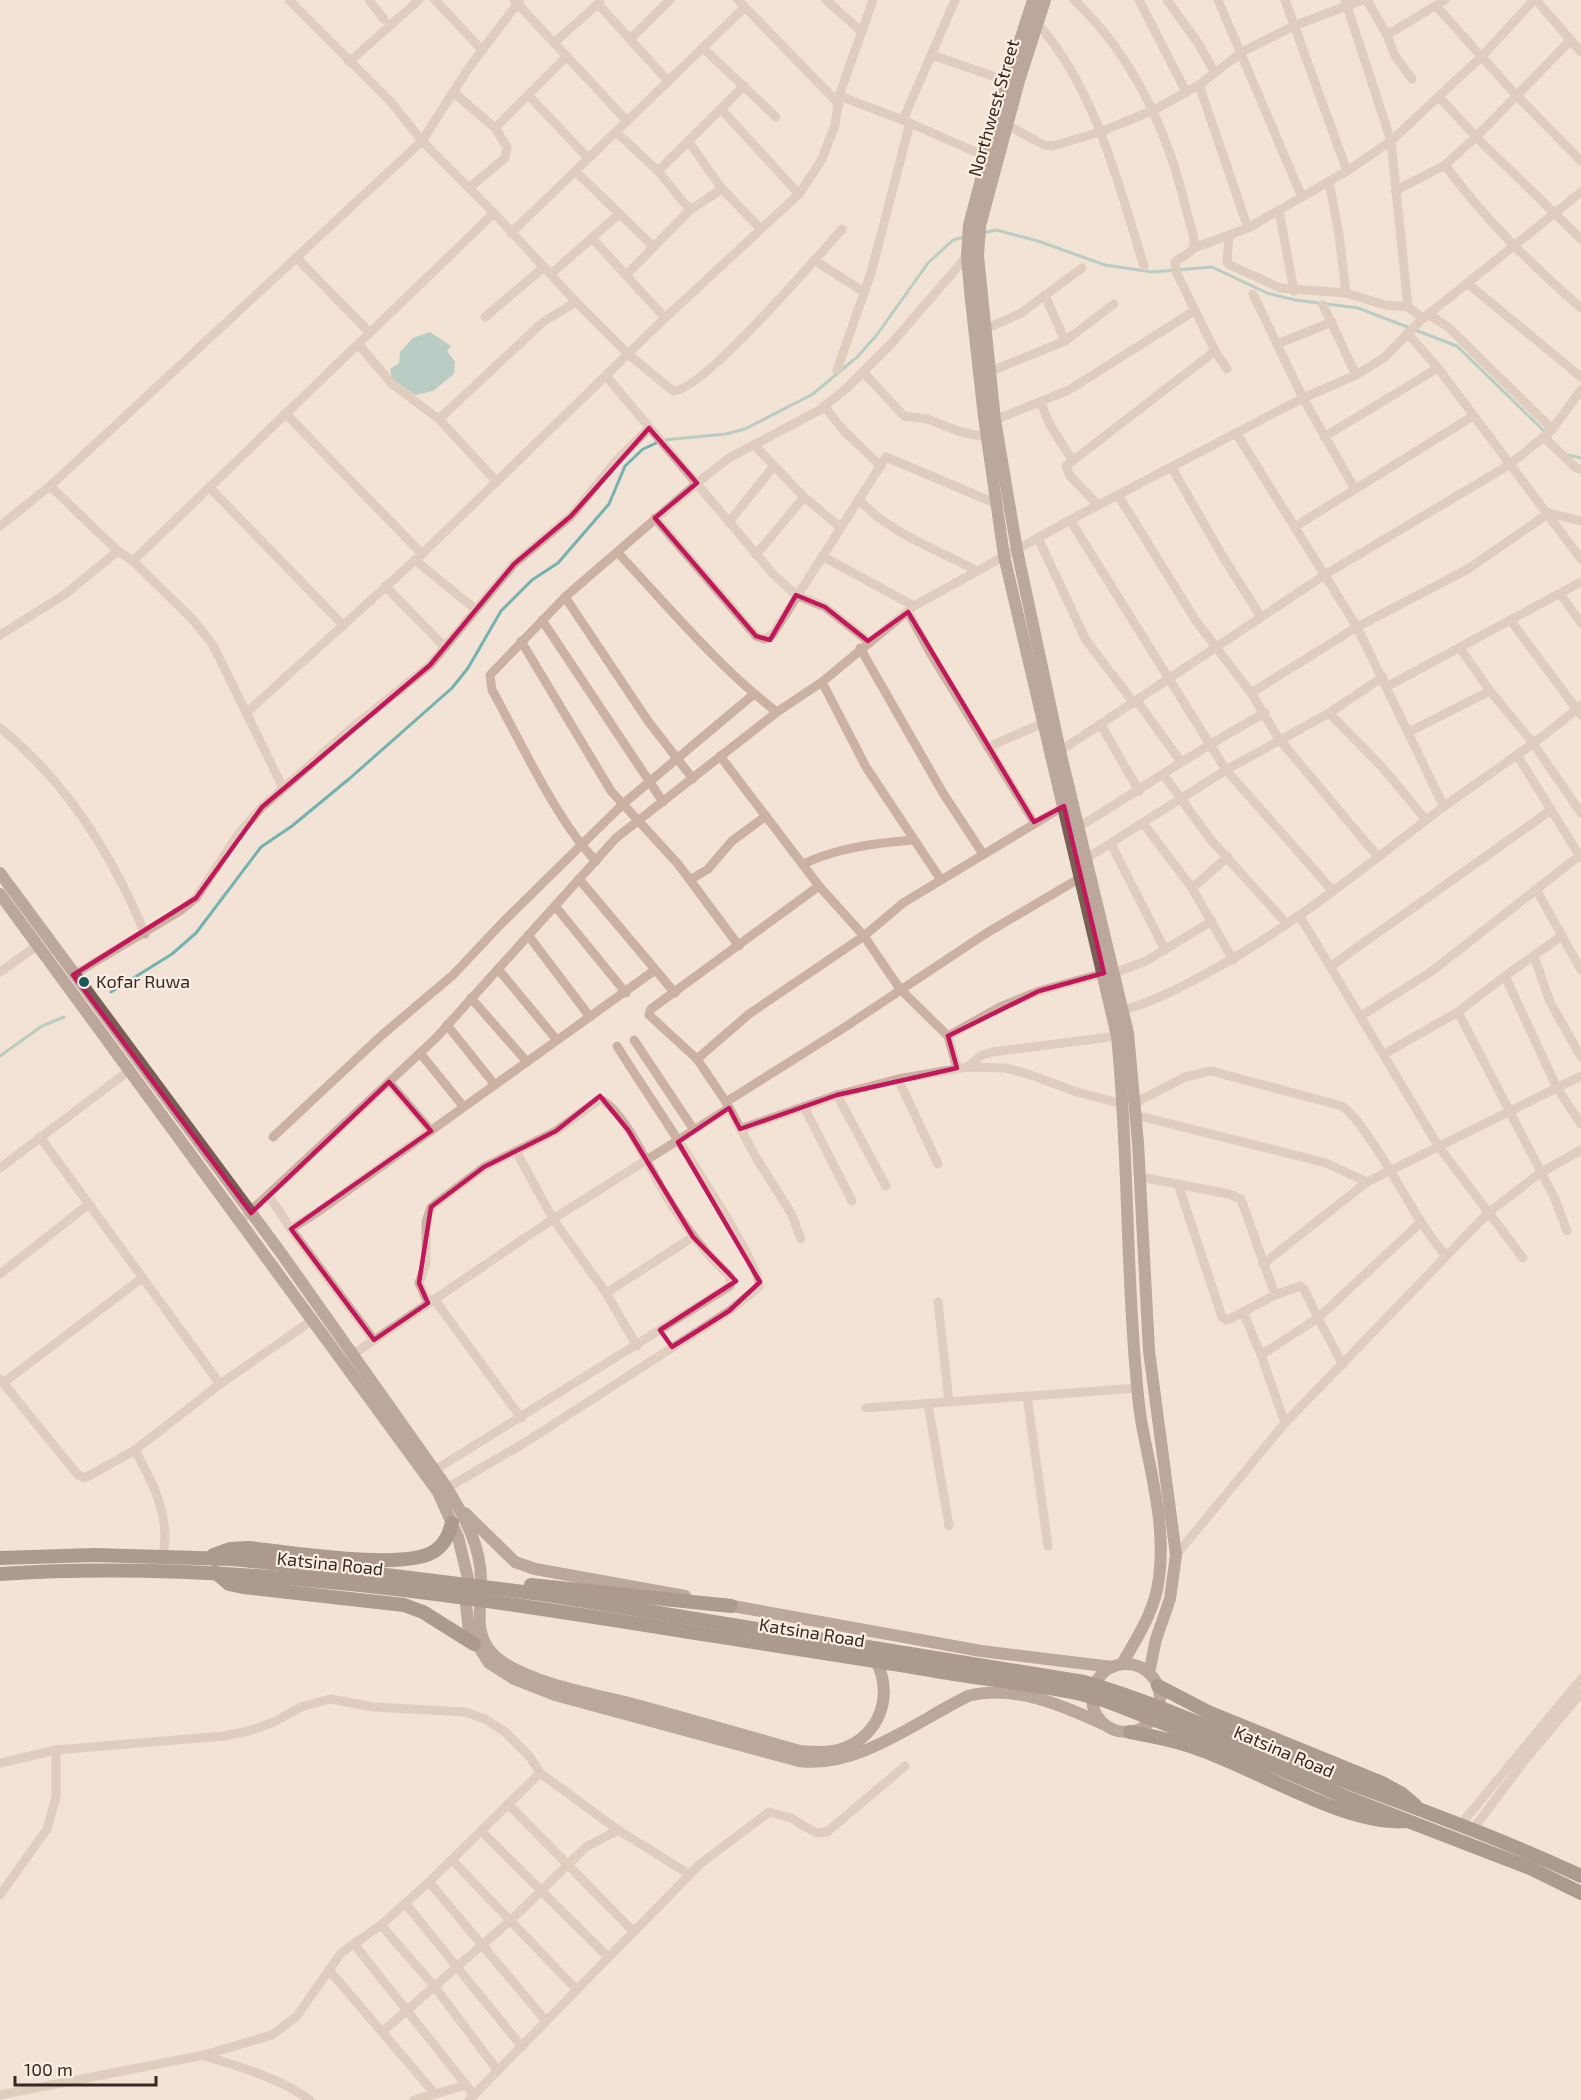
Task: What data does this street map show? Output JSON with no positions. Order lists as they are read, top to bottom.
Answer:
{
  "streets": {
    "highway": ["Katsina Road"],
    "main road": ["Northwest Street"]
  },
  "places": ["Kofar Ruwa"],
  "scale_bar": "100 m"
}
